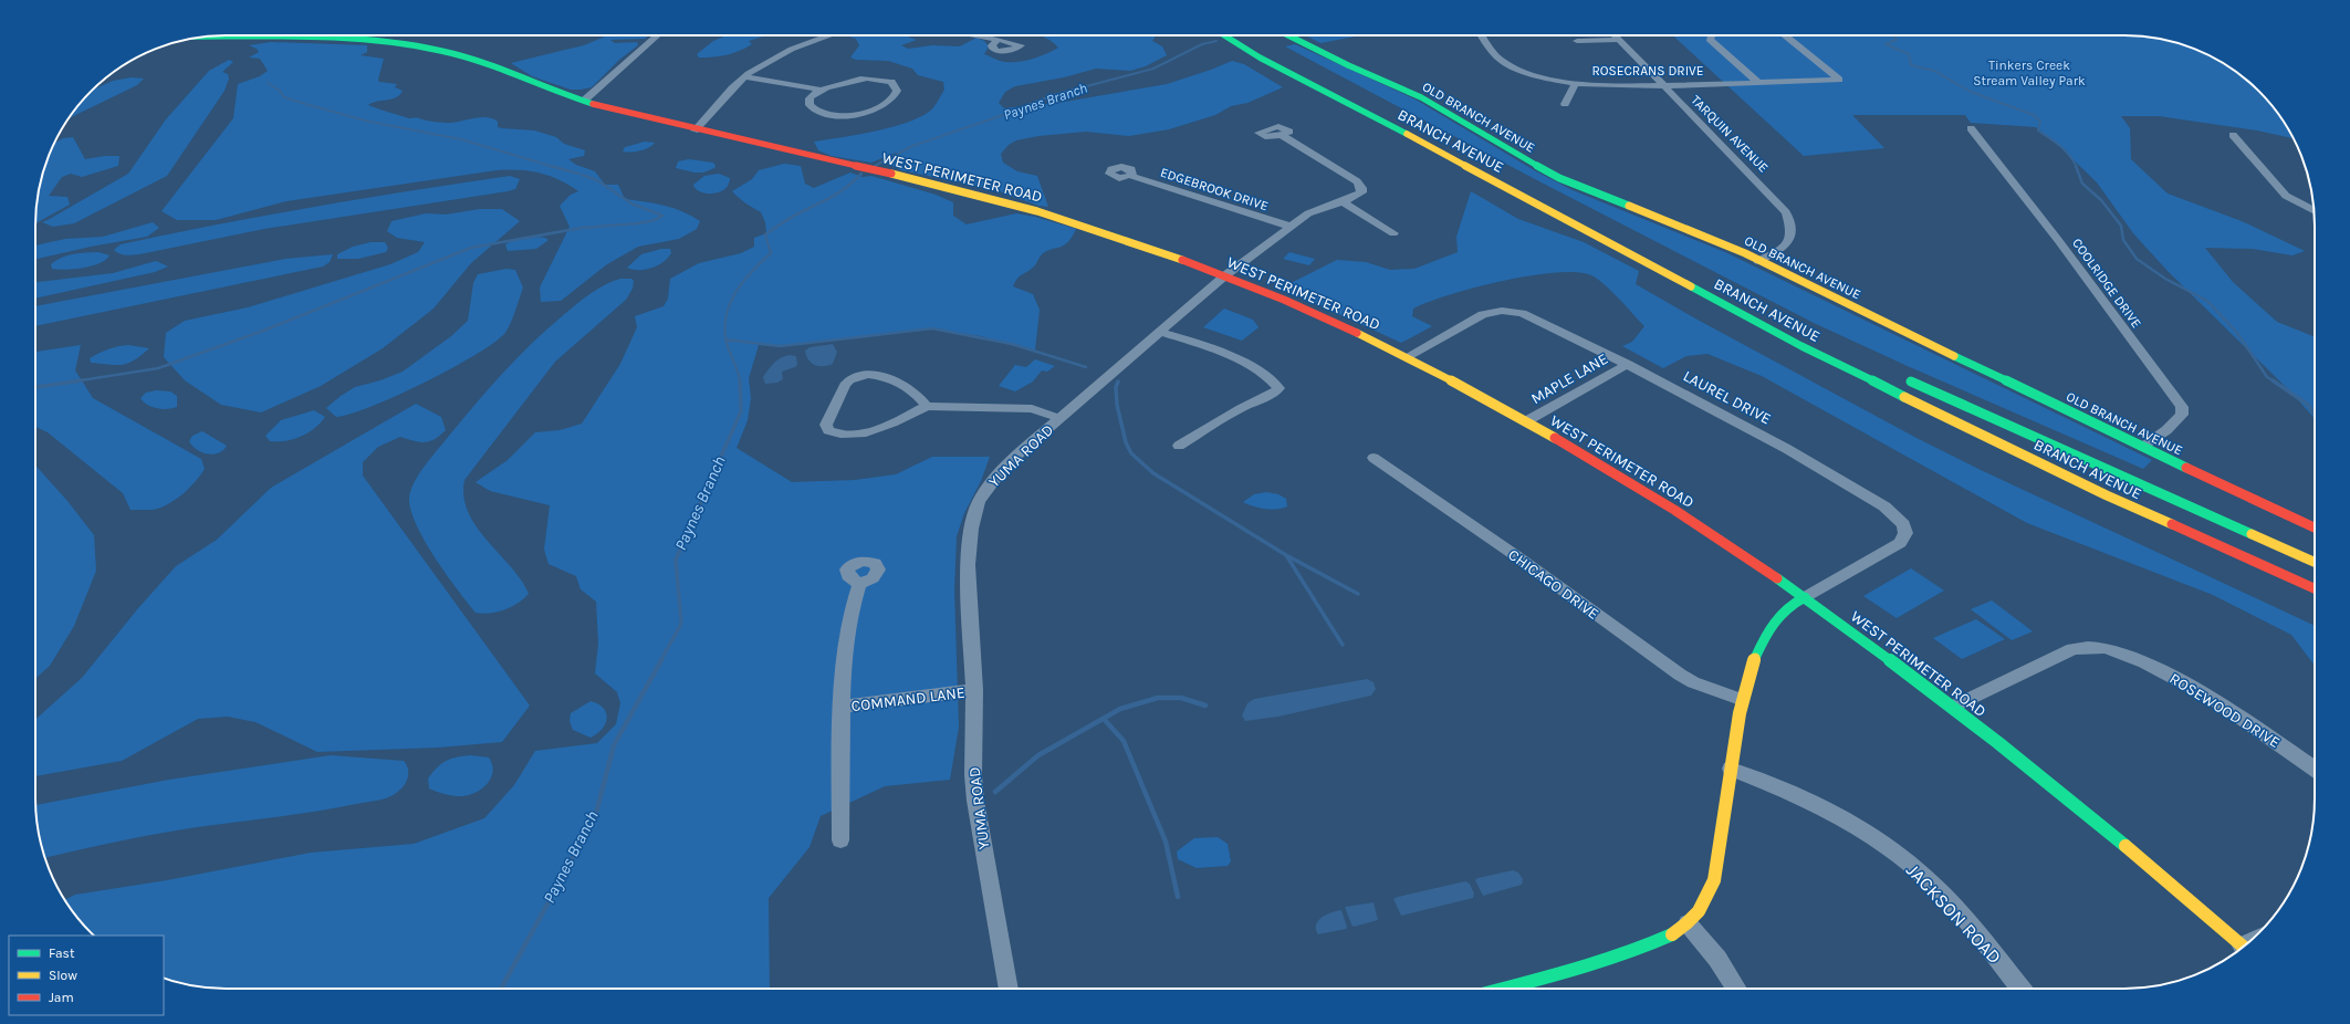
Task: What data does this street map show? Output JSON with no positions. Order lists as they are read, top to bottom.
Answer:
{
  "streets": {
    "main road": ["OLD BRANCH AVENUE", "BRANCH AVENUE", "WEST PERIMETER ROAD"],
    "street": [
      "ROSECRANS DRIVE",
      "TARQUIN AVENUE",
      "EDGEBROOK DRIVE",
      "COOLRIDGE DRIVE",
      "MAPLE LANE",
      "LAUREL DRIVE",
      "YUMA ROAD",
      "CHICAGO DRIVE",
      "COMMAND LANE",
      "ROSEWOOD DRIVE",
      "JACKSON ROAD"
    ]
  },
  "crossings": [
    ["ROSECRANS DRIVE", "TARQUIN AVENUE"],
    ["OLD BRANCH AVENUE", "TARQUIN AVENUE"],
    ["OLD BRANCH AVENUE", "COOLRIDGE DRIVE"],
    ["WEST PERIMETER ROAD", "MAPLE LANE"],
    ["WEST PERIMETER ROAD", "LAUREL DRIVE"],
    ["WEST PERIMETER ROAD", "YUMA ROAD"],
    ["WEST PERIMETER ROAD", "ROSEWOOD DRIVE"],
    ["EDGEBROOK DRIVE", "YUMA ROAD"],
    ["MAPLE LANE", "LAUREL DRIVE"],
    ["YUMA ROAD", "COMMAND LANE"]
  ],
  "water": ["Paynes Branch"],
  "parks": ["Tinkers Creek Stream Valley Park"],
  "legend": ["Fast", "Slow", "Jam"]
}
